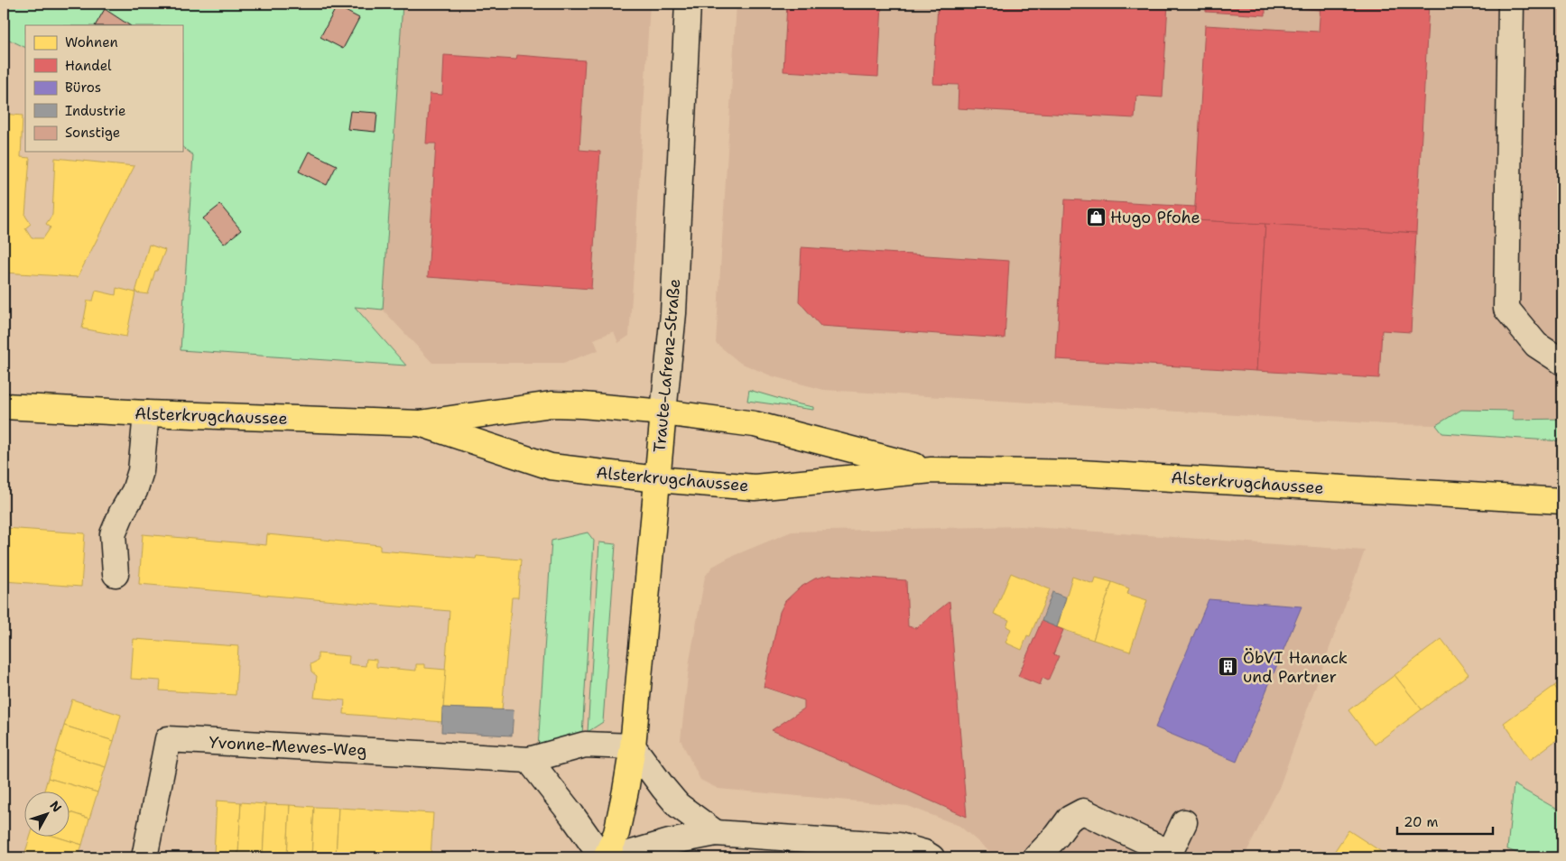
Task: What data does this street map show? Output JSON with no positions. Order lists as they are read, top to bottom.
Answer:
{
  "streets": {
    "main road": ["Traute-Lafrenz-Straße", "Alsterkrugchaussee"],
    "street": ["Yvonne-Mewes-Weg"]
  },
  "crossings": [
    ["Traute-Lafrenz-Straße", "Alsterkrugchaussee"],
    ["Traute-Lafrenz-Straße", "Yvonne-Mewes-Weg"]
  ],
  "places": {
    "shop": ["Hugo Pfohe"],
    "building": ["ÖbVI Hanack und Partner"]
  },
  "legend": [
    "Wohnen",
    "Handel",
    "Büros",
    "Industrie",
    "Sonstige"
  ],
  "scale_bar": "20 m",
  "north": "top right"
}
